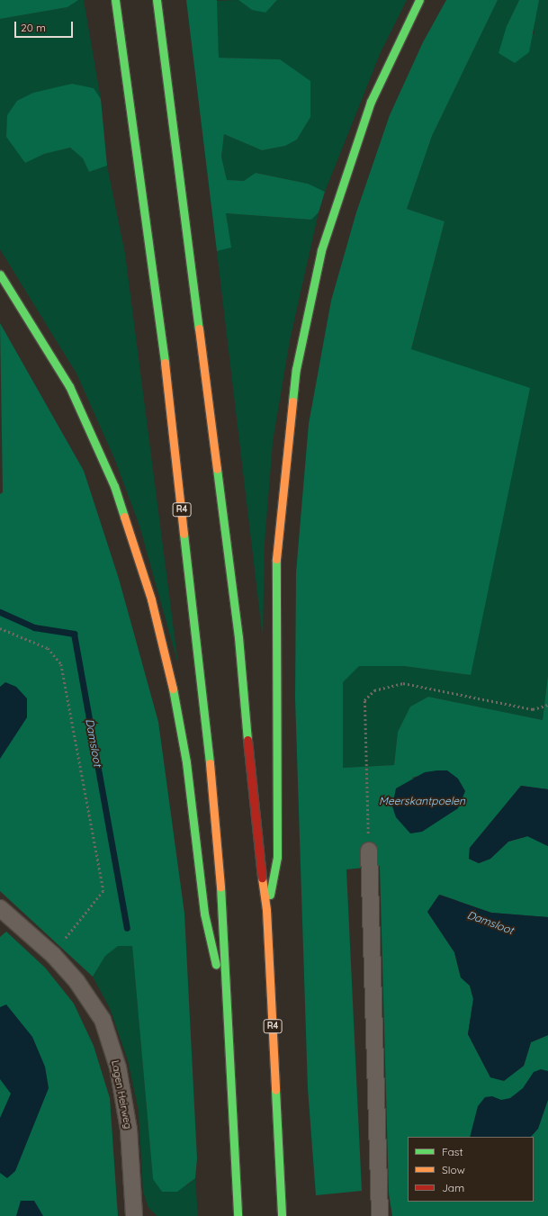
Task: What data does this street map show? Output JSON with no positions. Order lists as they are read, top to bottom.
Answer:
{
  "streets": {
    "highway": ["R4"],
    "street": ["Lagen Heirweg"]
  },
  "water": ["Damsloot", "Meerskantpoelen"],
  "legend": ["Fast", "Slow", "Jam"],
  "scale_bar": "20 m"
}
